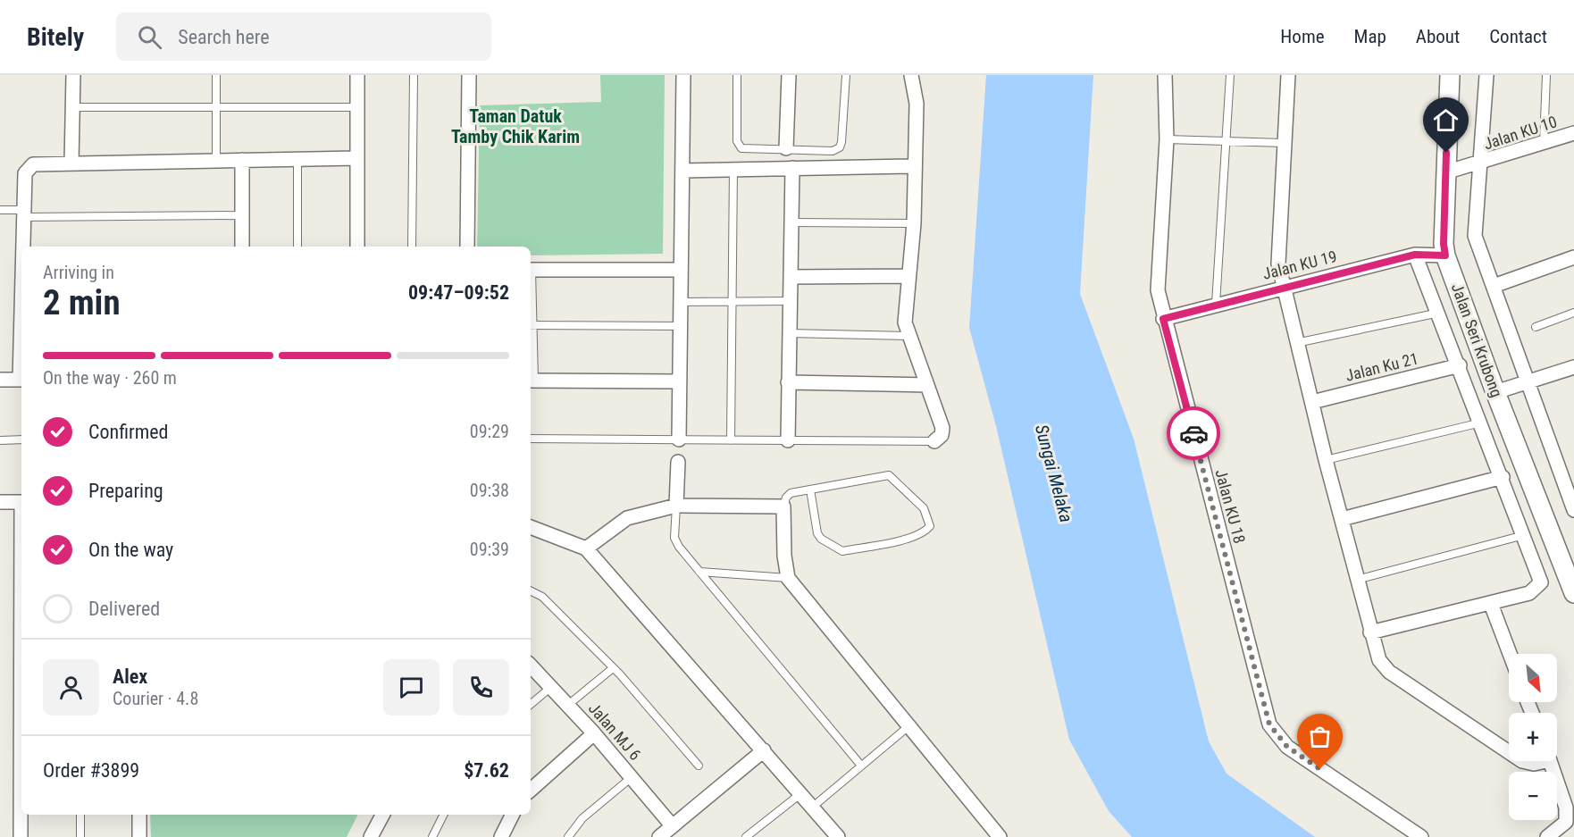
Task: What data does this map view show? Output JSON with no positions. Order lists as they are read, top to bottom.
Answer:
{
  "streets": {
    "street": [
      "Jalan KU 10",
      "Jalan KU 19",
      "Jalan Seri Krubong",
      "Jalan Ku 21",
      "Jalan KU 18",
      "Jalan MJ 6"
    ]
  },
  "crossings": [
    ["Jalan KU 10", "Jalan Seri Krubong"],
    ["Jalan KU 19", "Jalan Seri Krubong"],
    ["Jalan KU 19", "Jalan KU 18"]
  ],
  "districts": ["Taman Datuk Tamby Chik Karim"],
  "water": ["Sungai Melaka"],
  "north": "bottom right",
  "page": {
    "header": "Bitely",
    "search": "Search here",
    "nav": [
      "Home",
      "Map",
      "About",
      "Contact"
    ],
    "heading": ["2 min", "Arriving in", "09:47–09:52"],
    "panel": [
      "Alex",
      "Courier · 4.8",
      "Order #3899",
      "$7.62"
    ],
    "bar": "On the way · 260 m",
    "list": [
      ["Confirmed", "09:29"],
      ["Preparing", "09:38"],
      ["On the way", "09:39"],
      "Delivered"
    ],
    "map_buttons": ["+", "−"]
  }
}
